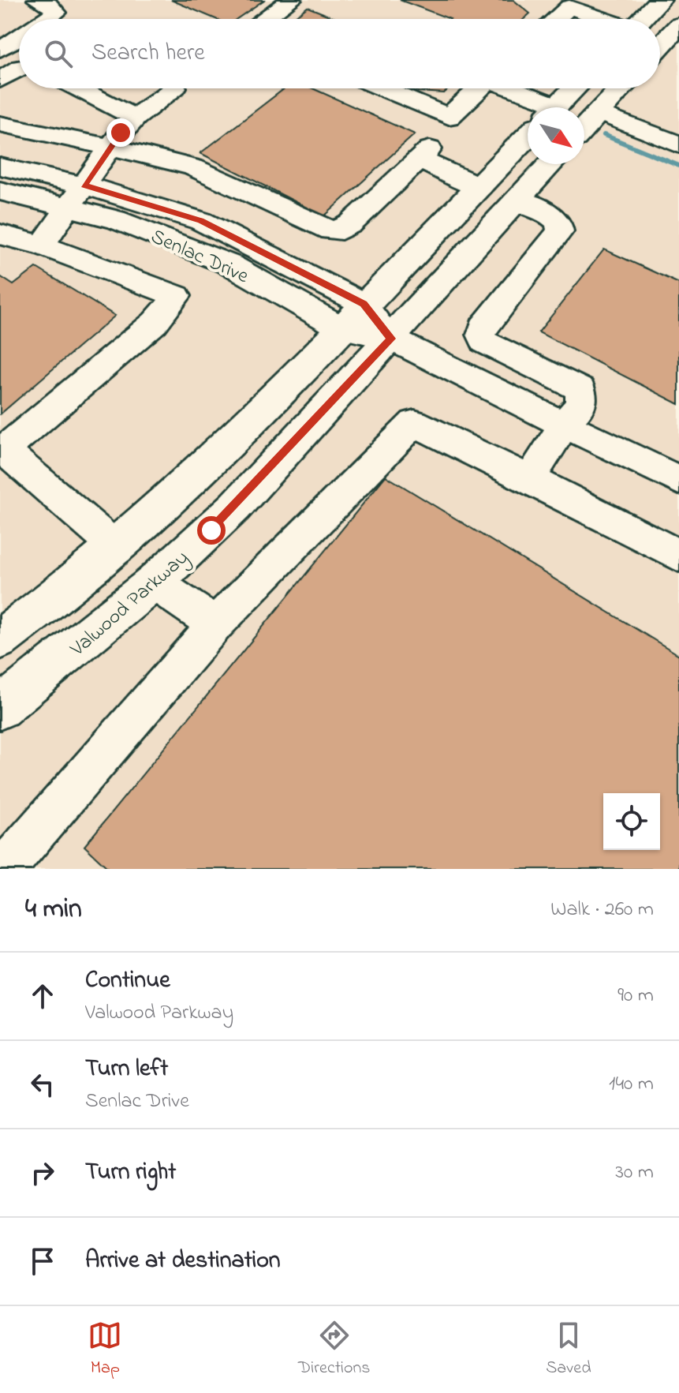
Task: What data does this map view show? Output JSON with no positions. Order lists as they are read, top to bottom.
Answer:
{
  "streets": {
    "main road": ["Valwood Parkway"],
    "street": ["Senlac Drive"]
  },
  "crossings": [
    ["Senlac Drive", "Valwood Parkway"]
  ],
  "north": "bottom right",
  "page": {
    "search": "Search here",
    "heading": ["4 min", "Walk · 260 m"],
    "list": [
      ["Continue", "Valwood Parkway", "90 m"],
      ["Turn left", "Senlac Drive", "140 m"],
      ["Turn right", "30 m"],
      "Arrive at destination"
    ],
    "nav": ["Map", "Directions", "Saved"]
  }
}
